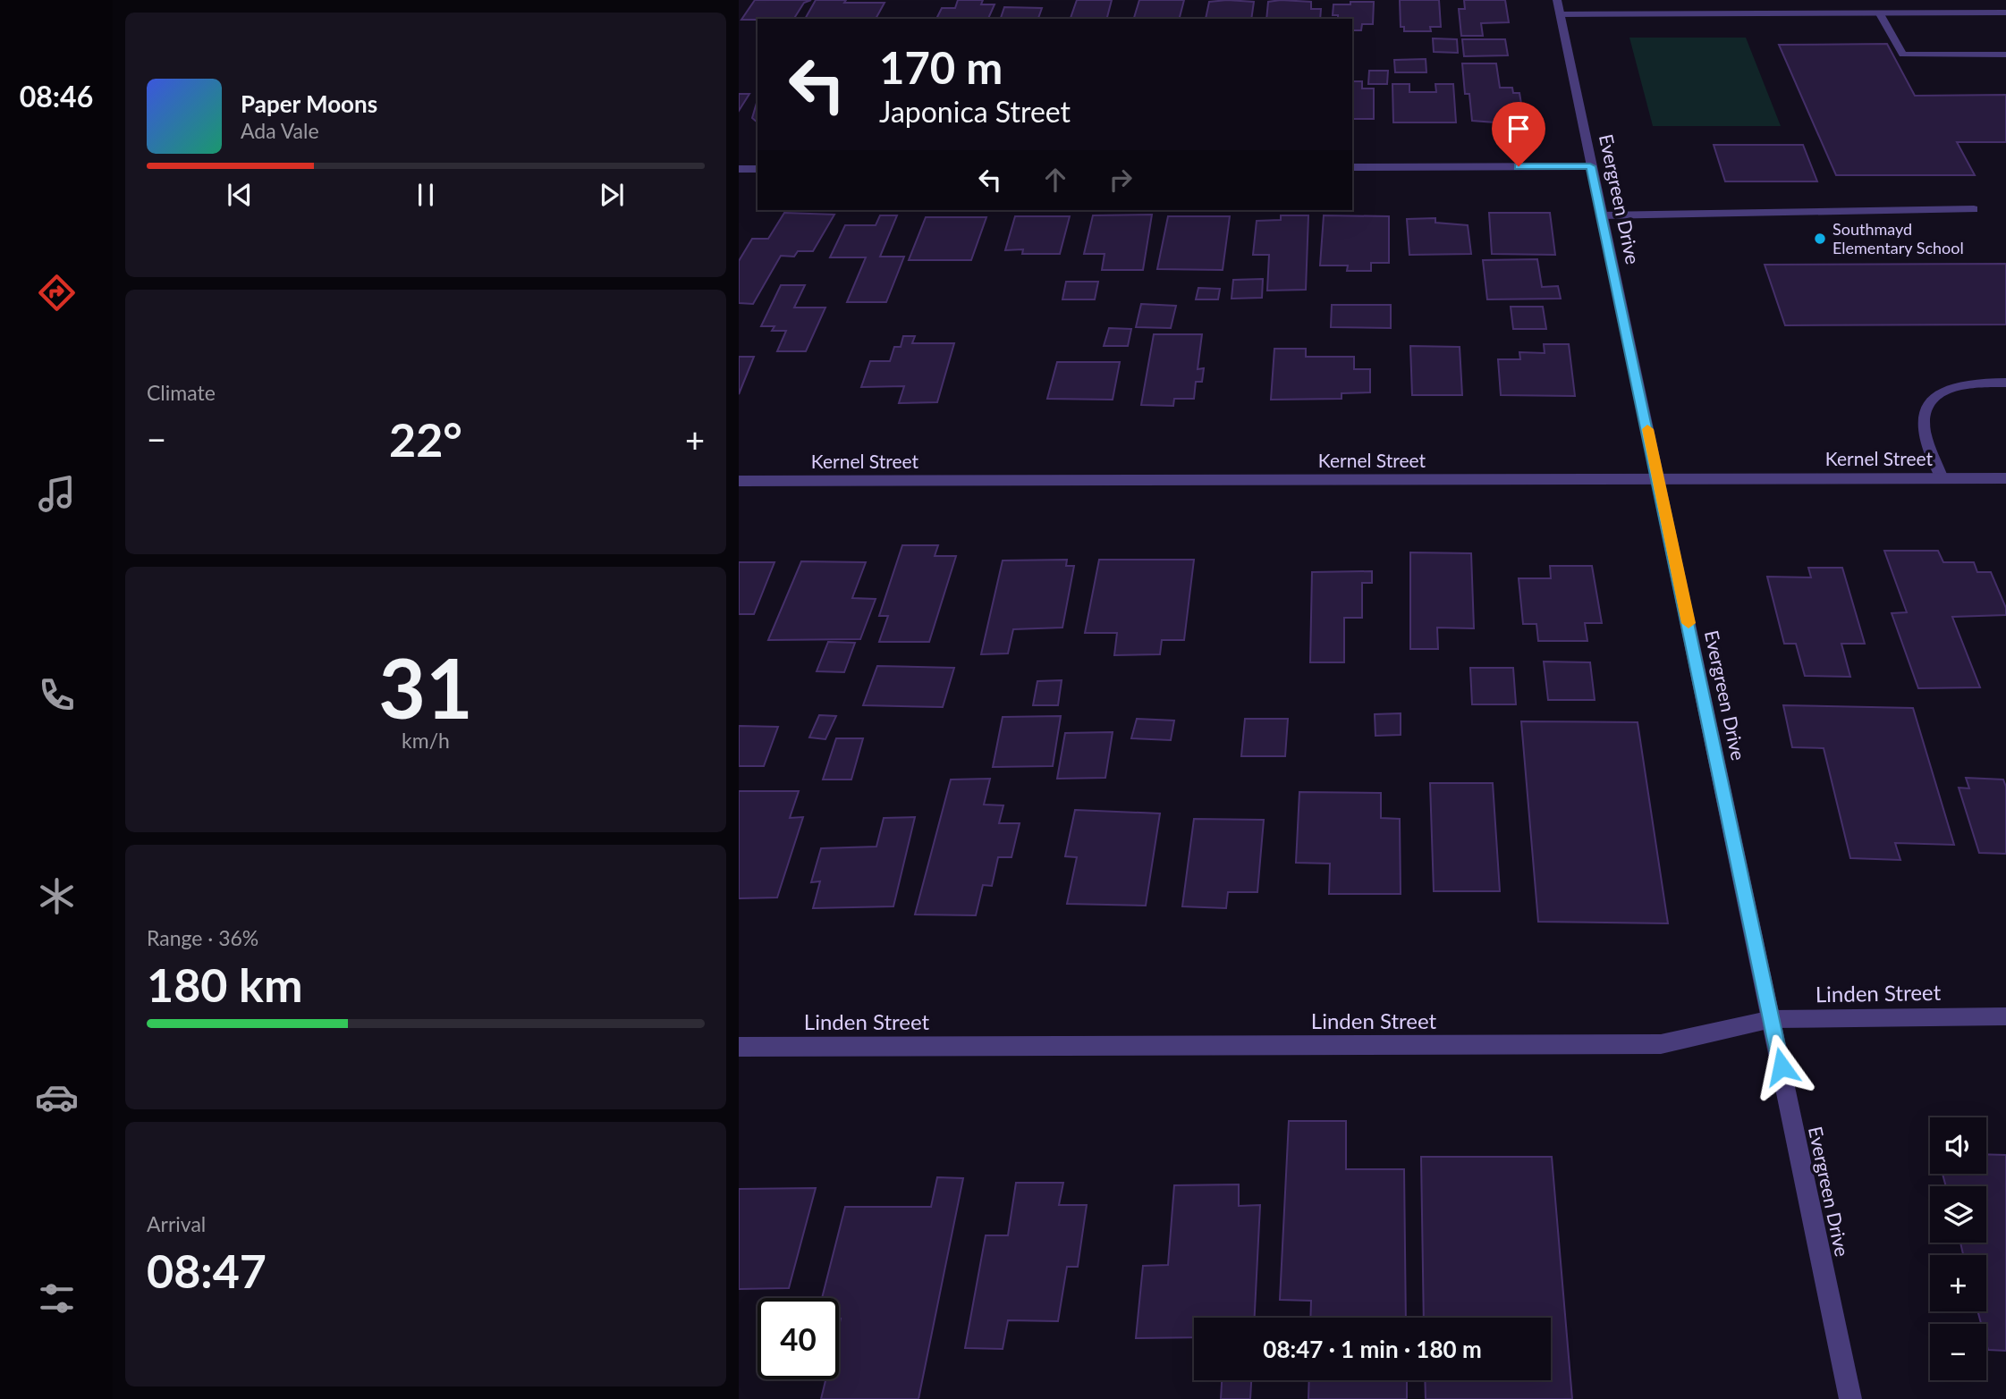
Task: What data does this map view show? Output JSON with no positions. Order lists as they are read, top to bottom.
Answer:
{
  "streets": {
    "street": ["Evergreen Drive", "Kernel Street", "Linden Street"]
  },
  "crossings": [
    ["Evergreen Drive", "Kernel Street"],
    ["Evergreen Drive", "Linden Street"]
  ],
  "places": ["Southmayd Elementary School"],
  "page": {
    "tabs": "08:46",
    "turn": ["170 m", "Japonica Street"],
    "song": ["Paper Moons", "Ada Vale"],
    "tile": [
      "Climate",
      ["31", "km/h"],
      ["Range · 36%", "180 km"],
      ["Arrival", "08:47"]
    ],
    "heat": ["−", "22°", "+"],
    "map_buttons": ["+", "−"],
    "limit": "40",
    "trip": "08:47 · 1 min · 180 m"
  }
}
